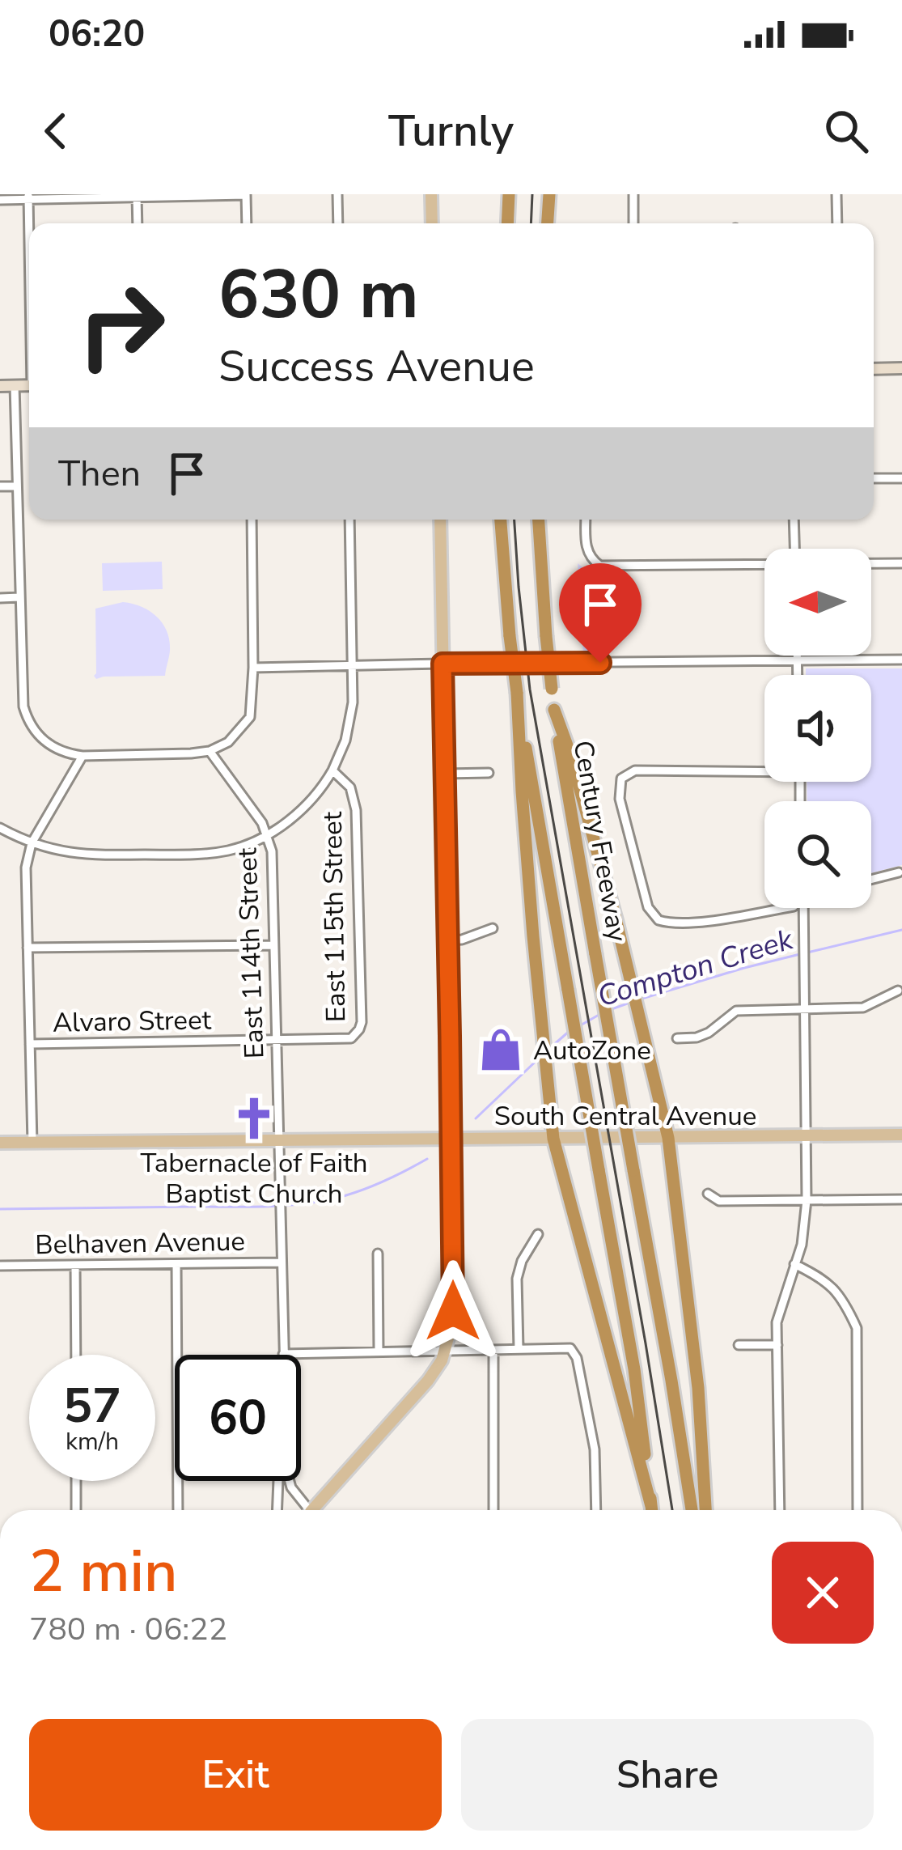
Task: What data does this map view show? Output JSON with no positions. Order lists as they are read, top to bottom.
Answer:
{
  "streets": {
    "highway": ["Century Freeway"],
    "main road": ["South Central Avenue"],
    "street": [
      "East 115th Street",
      "East 114th Street",
      "Alvaro Street",
      "Belhaven Avenue"
    ]
  },
  "crossings": [
    ["East 115th Street", "Alvaro Street"],
    ["East 114th Street", "Alvaro Street"],
    ["East 114th Street", "South Central Avenue"],
    ["East 114th Street", "Belhaven Avenue"]
  ],
  "water": ["Compton Creek"],
  "places": {
    "shop": ["AutoZone"],
    "church": ["Tabernacle of Faith Baptist Church"]
  },
  "north": "left",
  "page": {
    "status": "06:20",
    "header": "Turnly",
    "turn": ["630 m", "Success Avenue"],
    "then": "Then",
    "speed": "57 km/h",
    "limit": "60",
    "heading": ["2 min", "780 m · 06:22"],
    "buttons": ["Exit", "Share"]
  }
}
